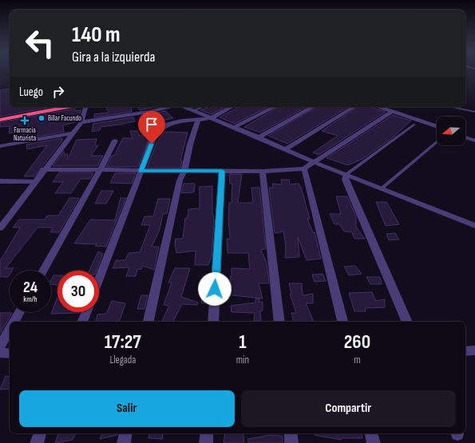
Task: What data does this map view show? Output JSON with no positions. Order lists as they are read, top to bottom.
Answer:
{
  "places": {
    "other": ["Billar Facundo"],
    "health": ["Farmacia Naturista"]
  },
  "north": "left",
  "page": {
    "turn": ["140 m", "Gira a la izquierda"],
    "then": "Luego",
    "speed": "24 km/h",
    "limit": "30",
    "eta": [
      "17:27",
      "Llegada",
      "1",
      "min",
      "260",
      "m"
    ],
    "buttons": ["Salir", "Compartir"]
  }
}
